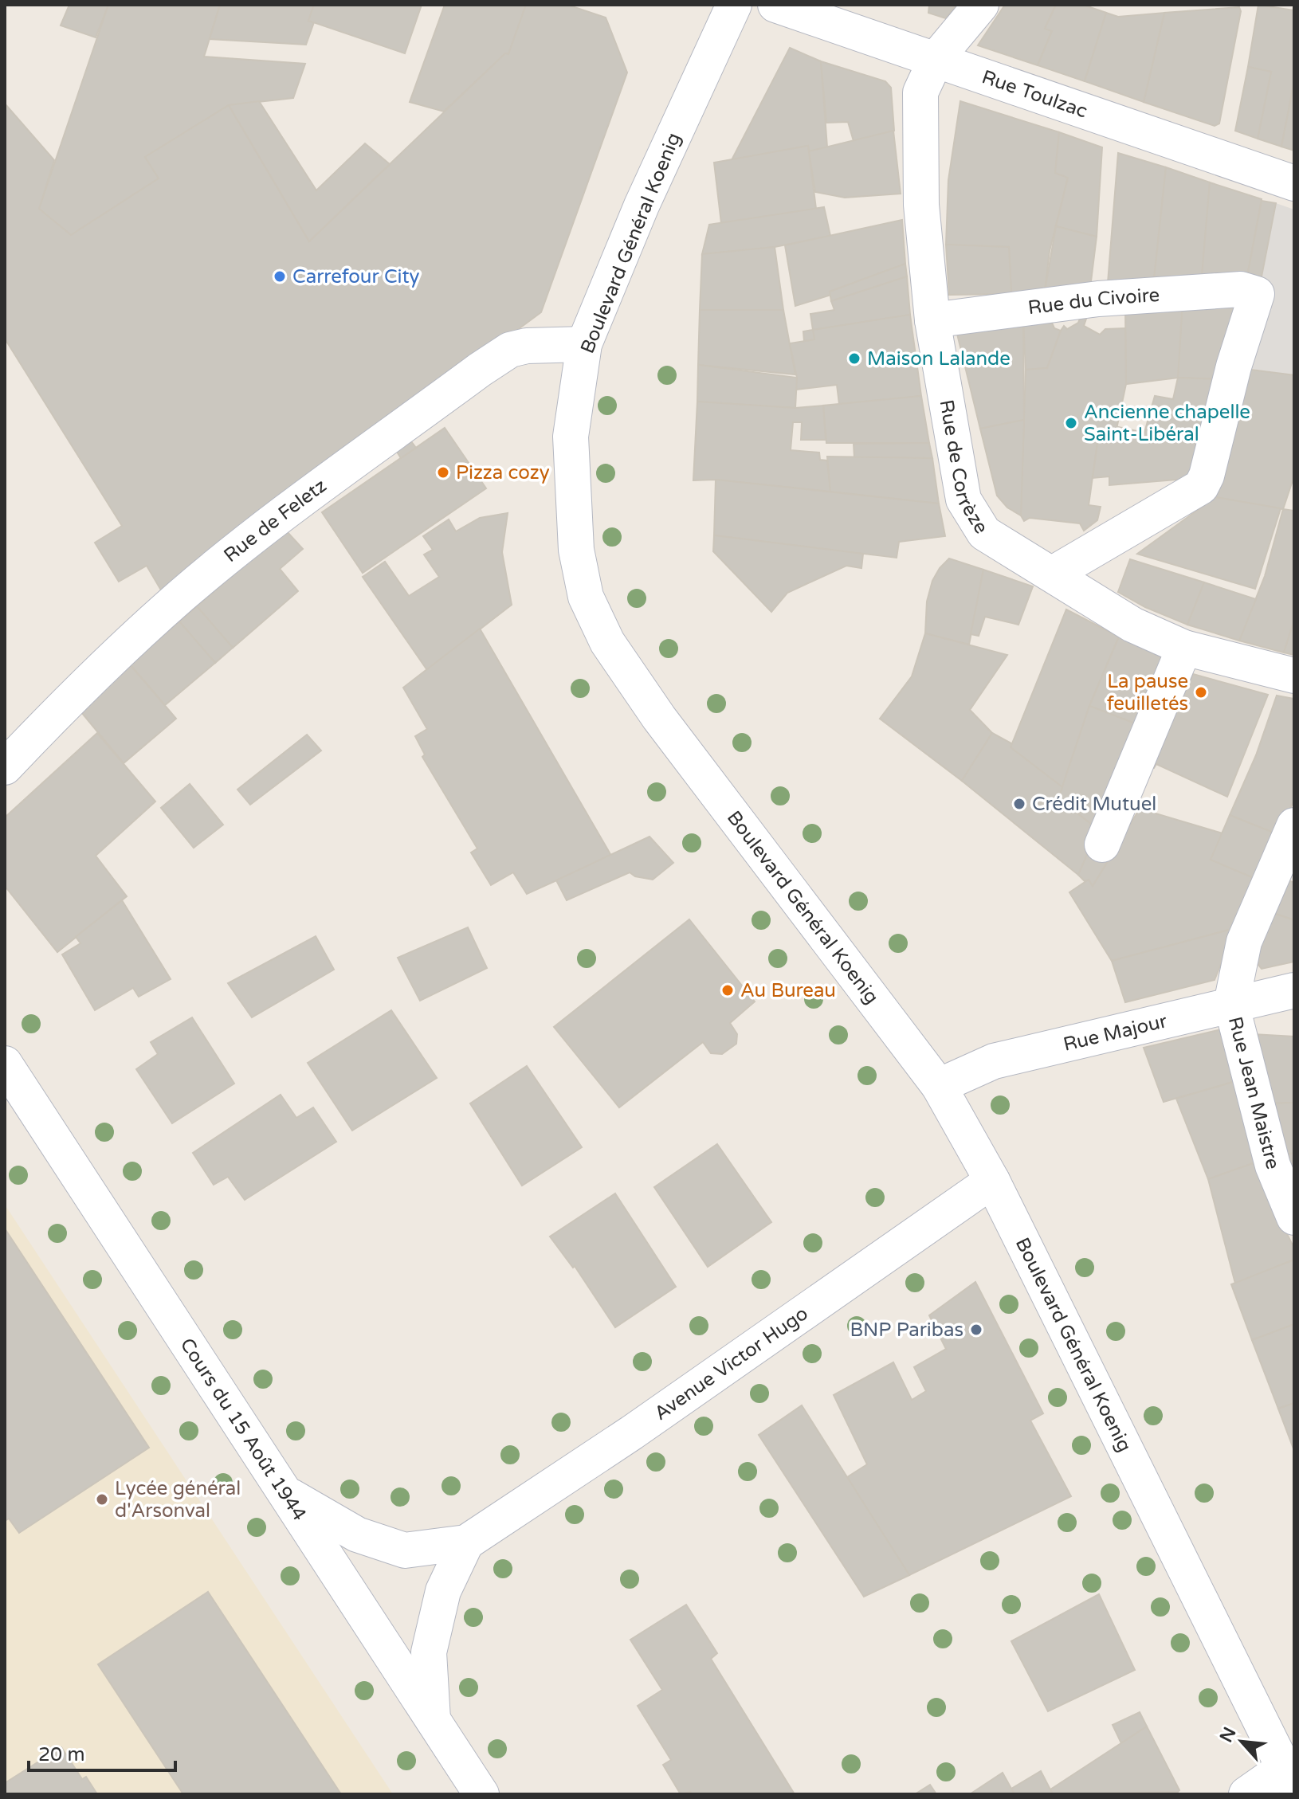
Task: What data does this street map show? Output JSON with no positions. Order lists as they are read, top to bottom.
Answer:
{
  "streets": {
    "street": [
      "Rue Toulzac",
      "Boulevard Général Koenig",
      "Rue du Civoire",
      "Rue de Corrèze",
      "Rue de Feletz",
      "Rue Majour",
      "Rue Jean Maistre",
      "Avenue Victor Hugo",
      "Cours du 15 Août 1944"
    ]
  },
  "crossings": [
    ["Rue Toulzac", "Rue de Corrèze"],
    ["Boulevard Général Koenig", "Rue de Feletz"],
    ["Boulevard Général Koenig", "Rue Majour"],
    ["Boulevard Général Koenig", "Avenue Victor Hugo"],
    ["Rue du Civoire", "Rue de Corrèze"],
    ["Rue Majour", "Rue Jean Maistre"],
    ["Avenue Victor Hugo", "Cours du 15 Août 1944"]
  ],
  "places": [
    "Carrefour City",
    "Maison Lalande",
    "Ancienne chapelle Saint-Libéral",
    "Pizza cozy",
    "La pause feuilletés",
    "Crédit Mutuel",
    "Au Bureau",
    "BNP Paribas",
    "Lycée général d'Arsonval"
  ],
  "scale_bar": "20 m",
  "north": "top left"
}
